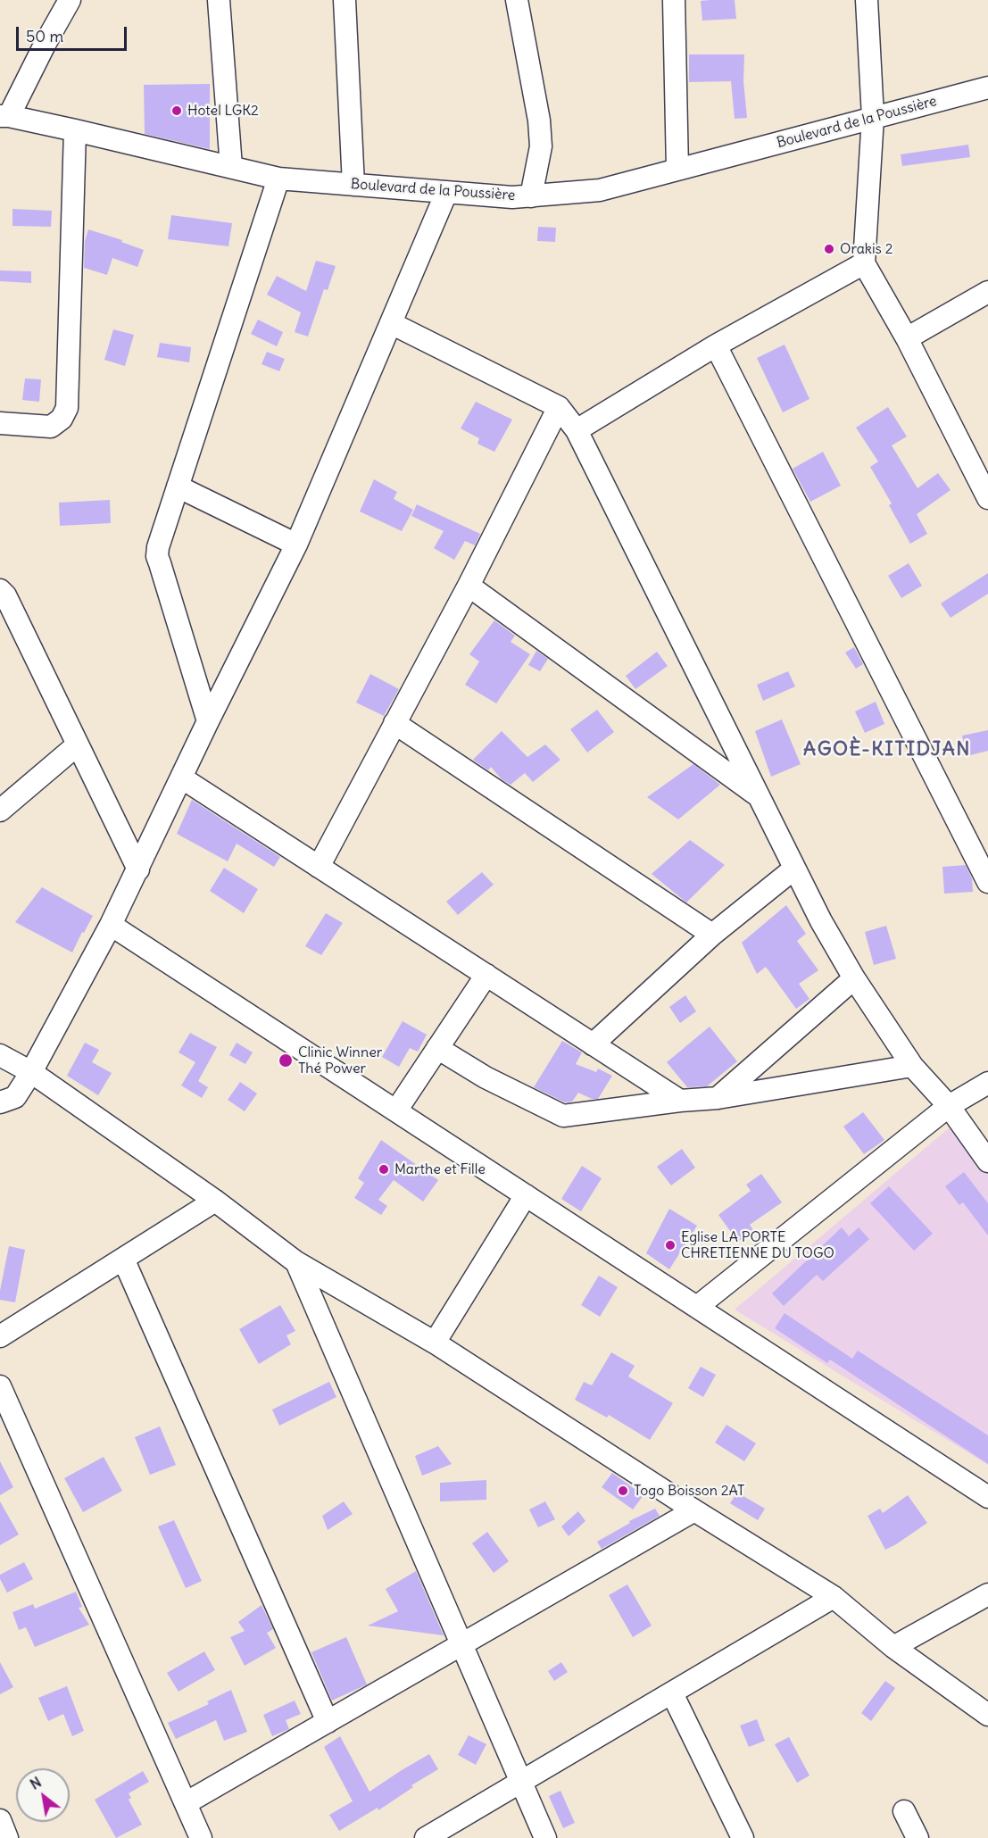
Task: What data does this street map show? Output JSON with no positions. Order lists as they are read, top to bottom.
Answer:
{
  "streets": {
    "street": ["Boulevard de la Poussière"]
  },
  "districts": ["AGOÈ-KITIDJAN"],
  "places": [
    "Hotel LGK2",
    "Orakis 2",
    "Clinic Winner Thé Power",
    "Marthe et Fille",
    "Eglise LA PORTE CHRETIENNE DU TOGO",
    "Togo Boisson 2AT"
  ],
  "scale_bar": "50 m",
  "north": "top left"
}
